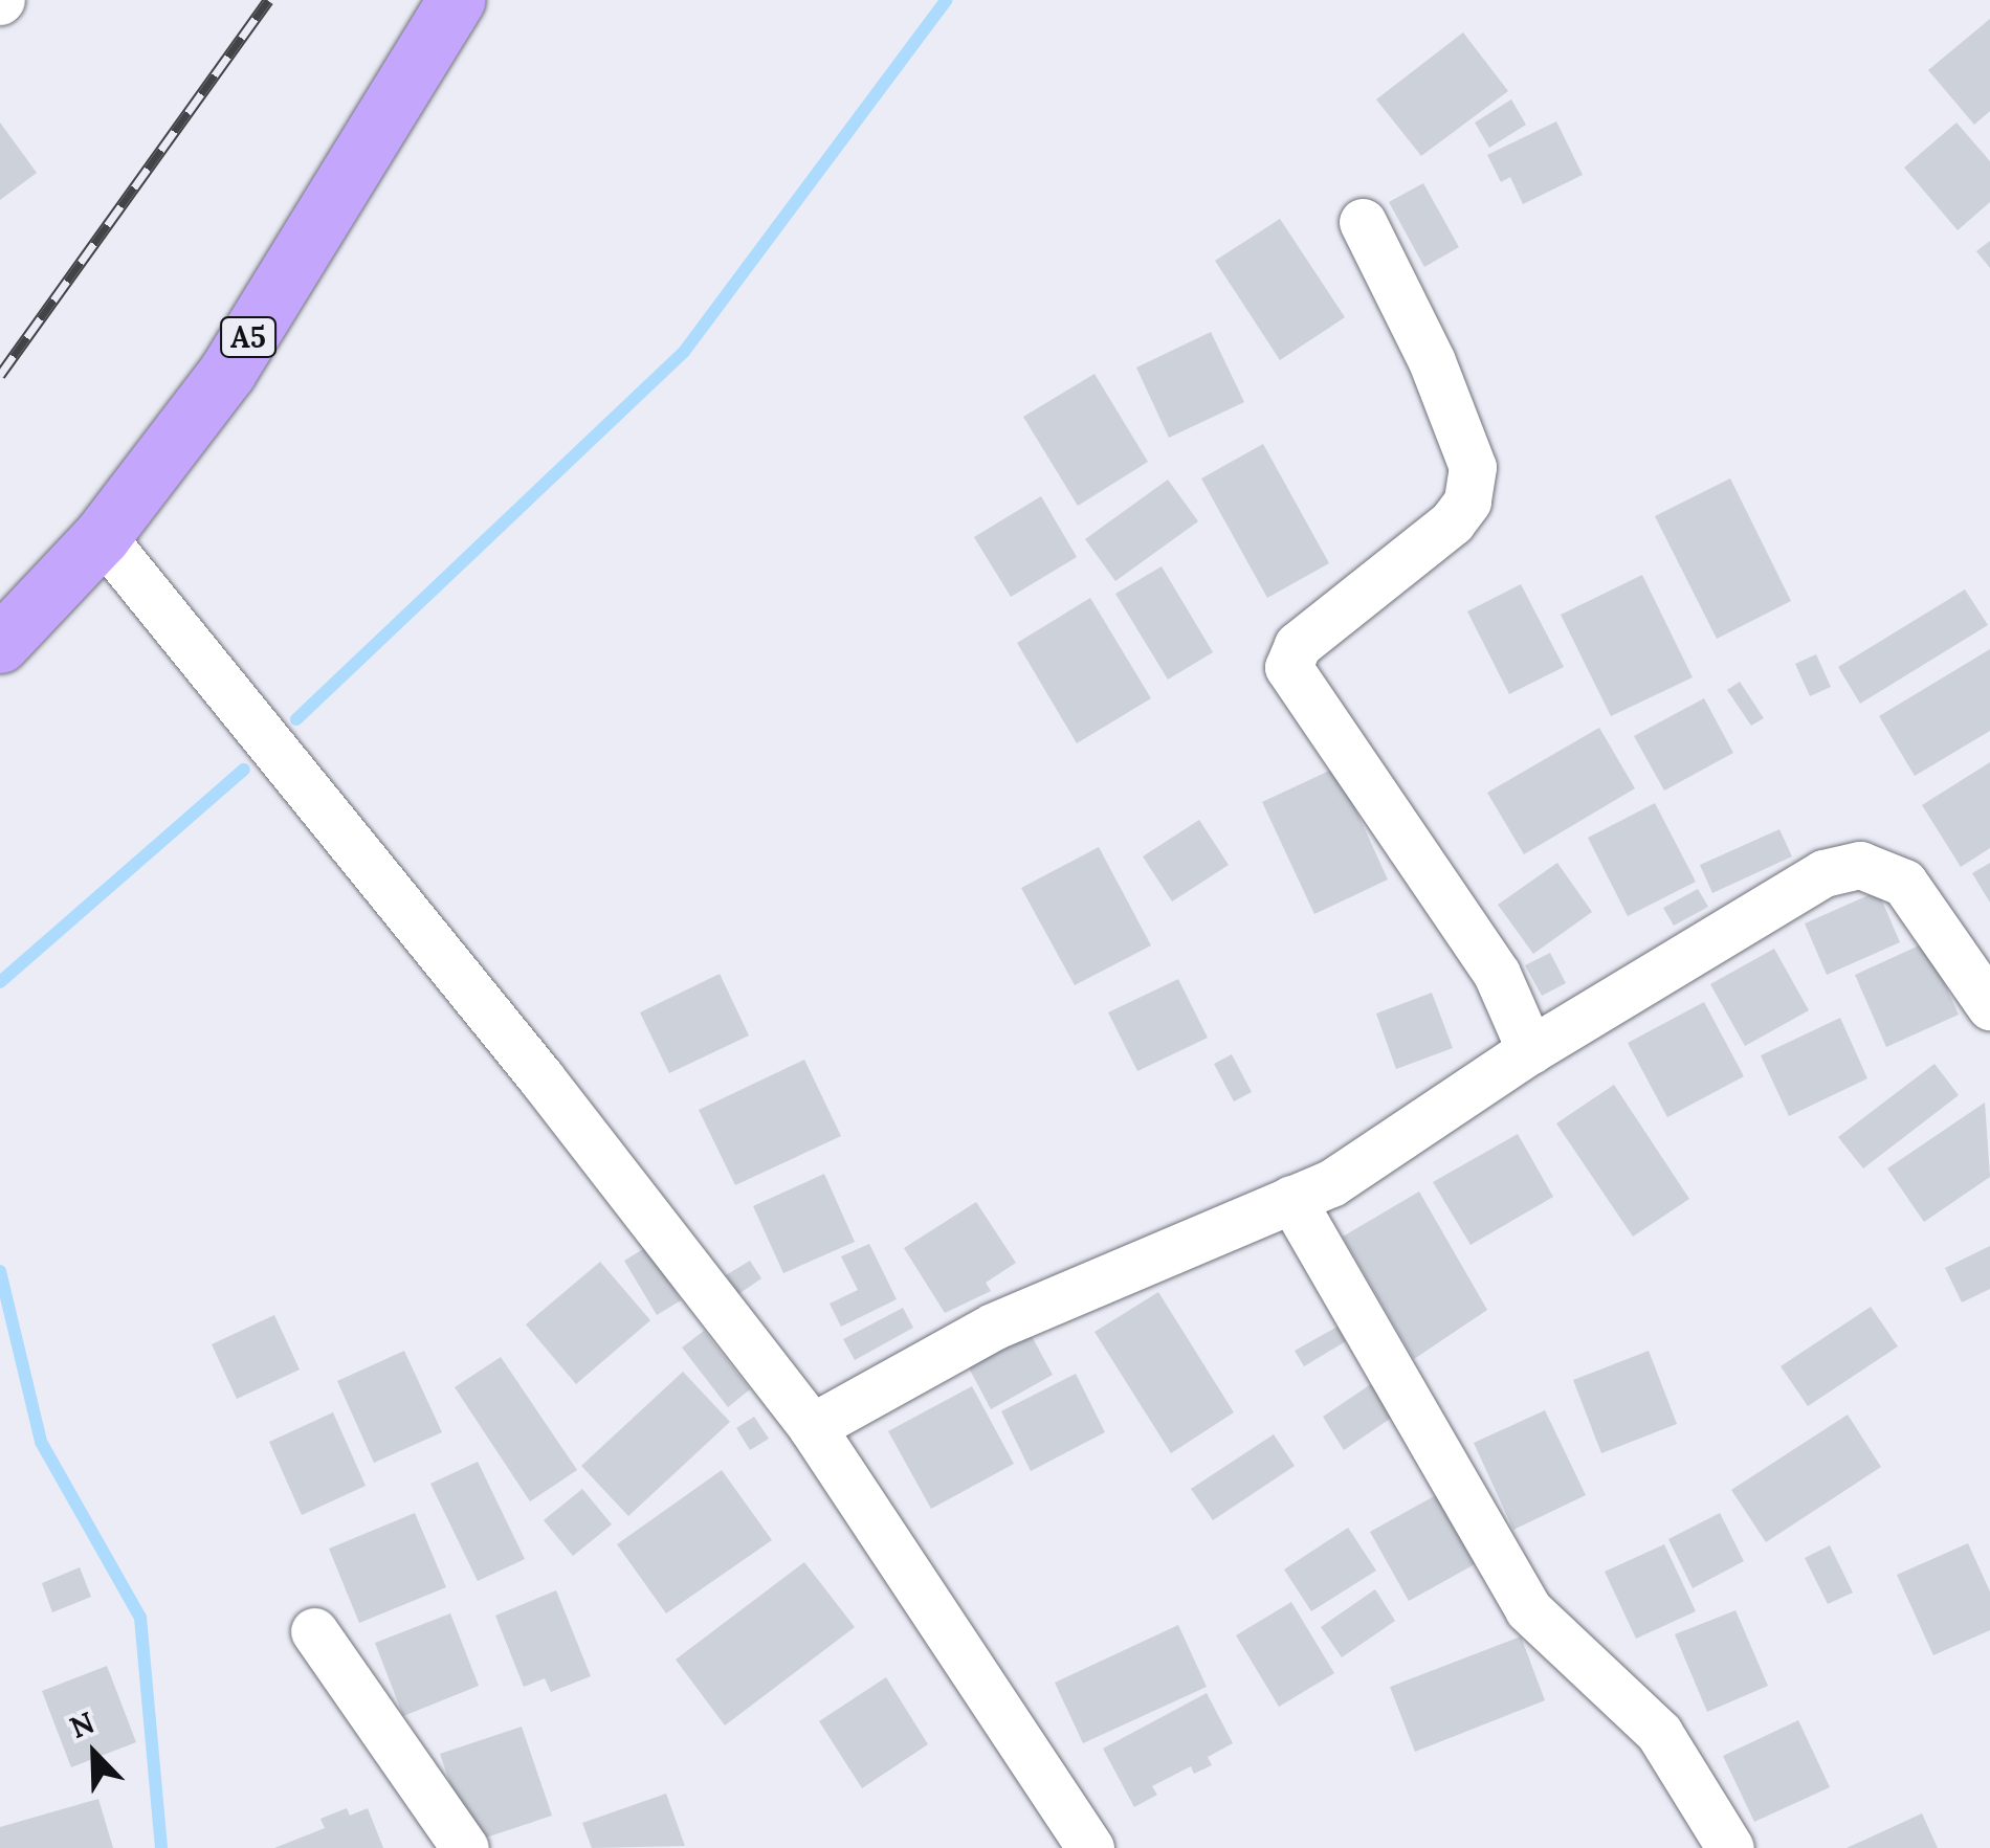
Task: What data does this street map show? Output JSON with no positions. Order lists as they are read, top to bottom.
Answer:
{
  "streets": {
    "highway": ["A5"]
  },
  "north": "top left"
}
